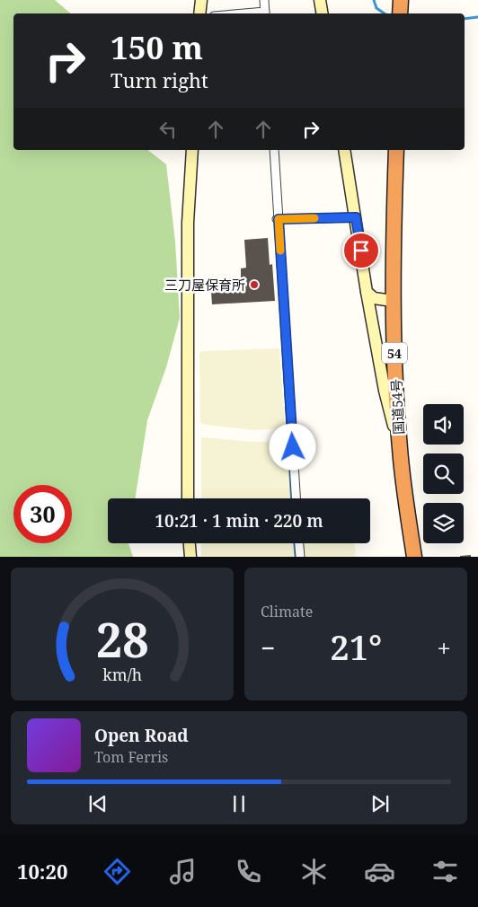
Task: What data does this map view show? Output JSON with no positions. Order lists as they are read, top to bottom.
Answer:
{
  "streets": {
    "highway": ["54", "国道54号"]
  },
  "places": ["三刀屋保育所"],
  "page": {
    "turn": ["150 m", "Turn right"],
    "limit": "30",
    "trip": "10:21 · 1 min · 220 m",
    "tile": "Climate",
    "heat": ["−", "21°", "+"],
    "song": ["Open Road", "Tom Ferris"],
    "tabs": "10:20",
    "gauge": ["28", "km/h"]
  }
}
